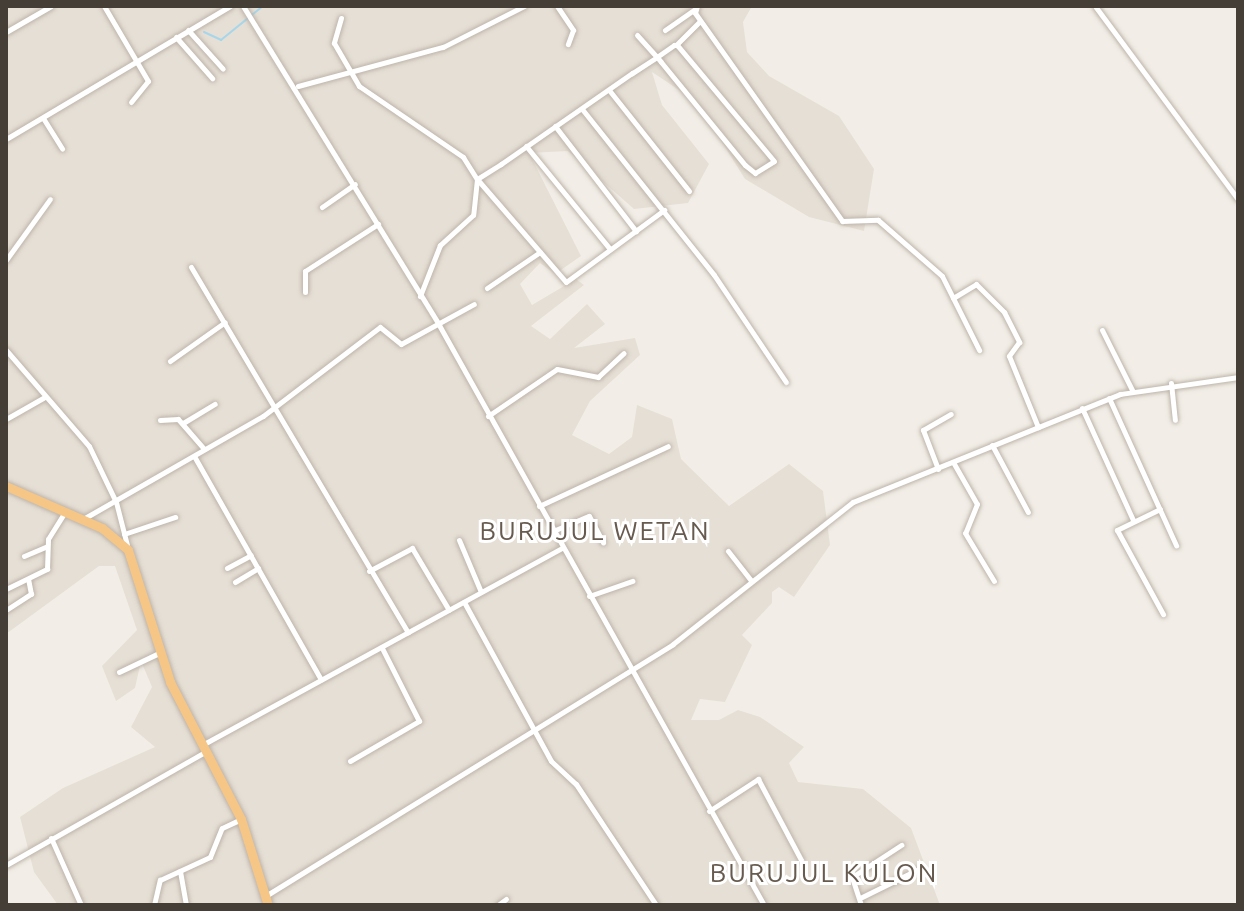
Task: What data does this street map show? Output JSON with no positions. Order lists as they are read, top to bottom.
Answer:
{
  "districts": ["BURUJUL WETAN", "BURUJUL KULON"]
}
